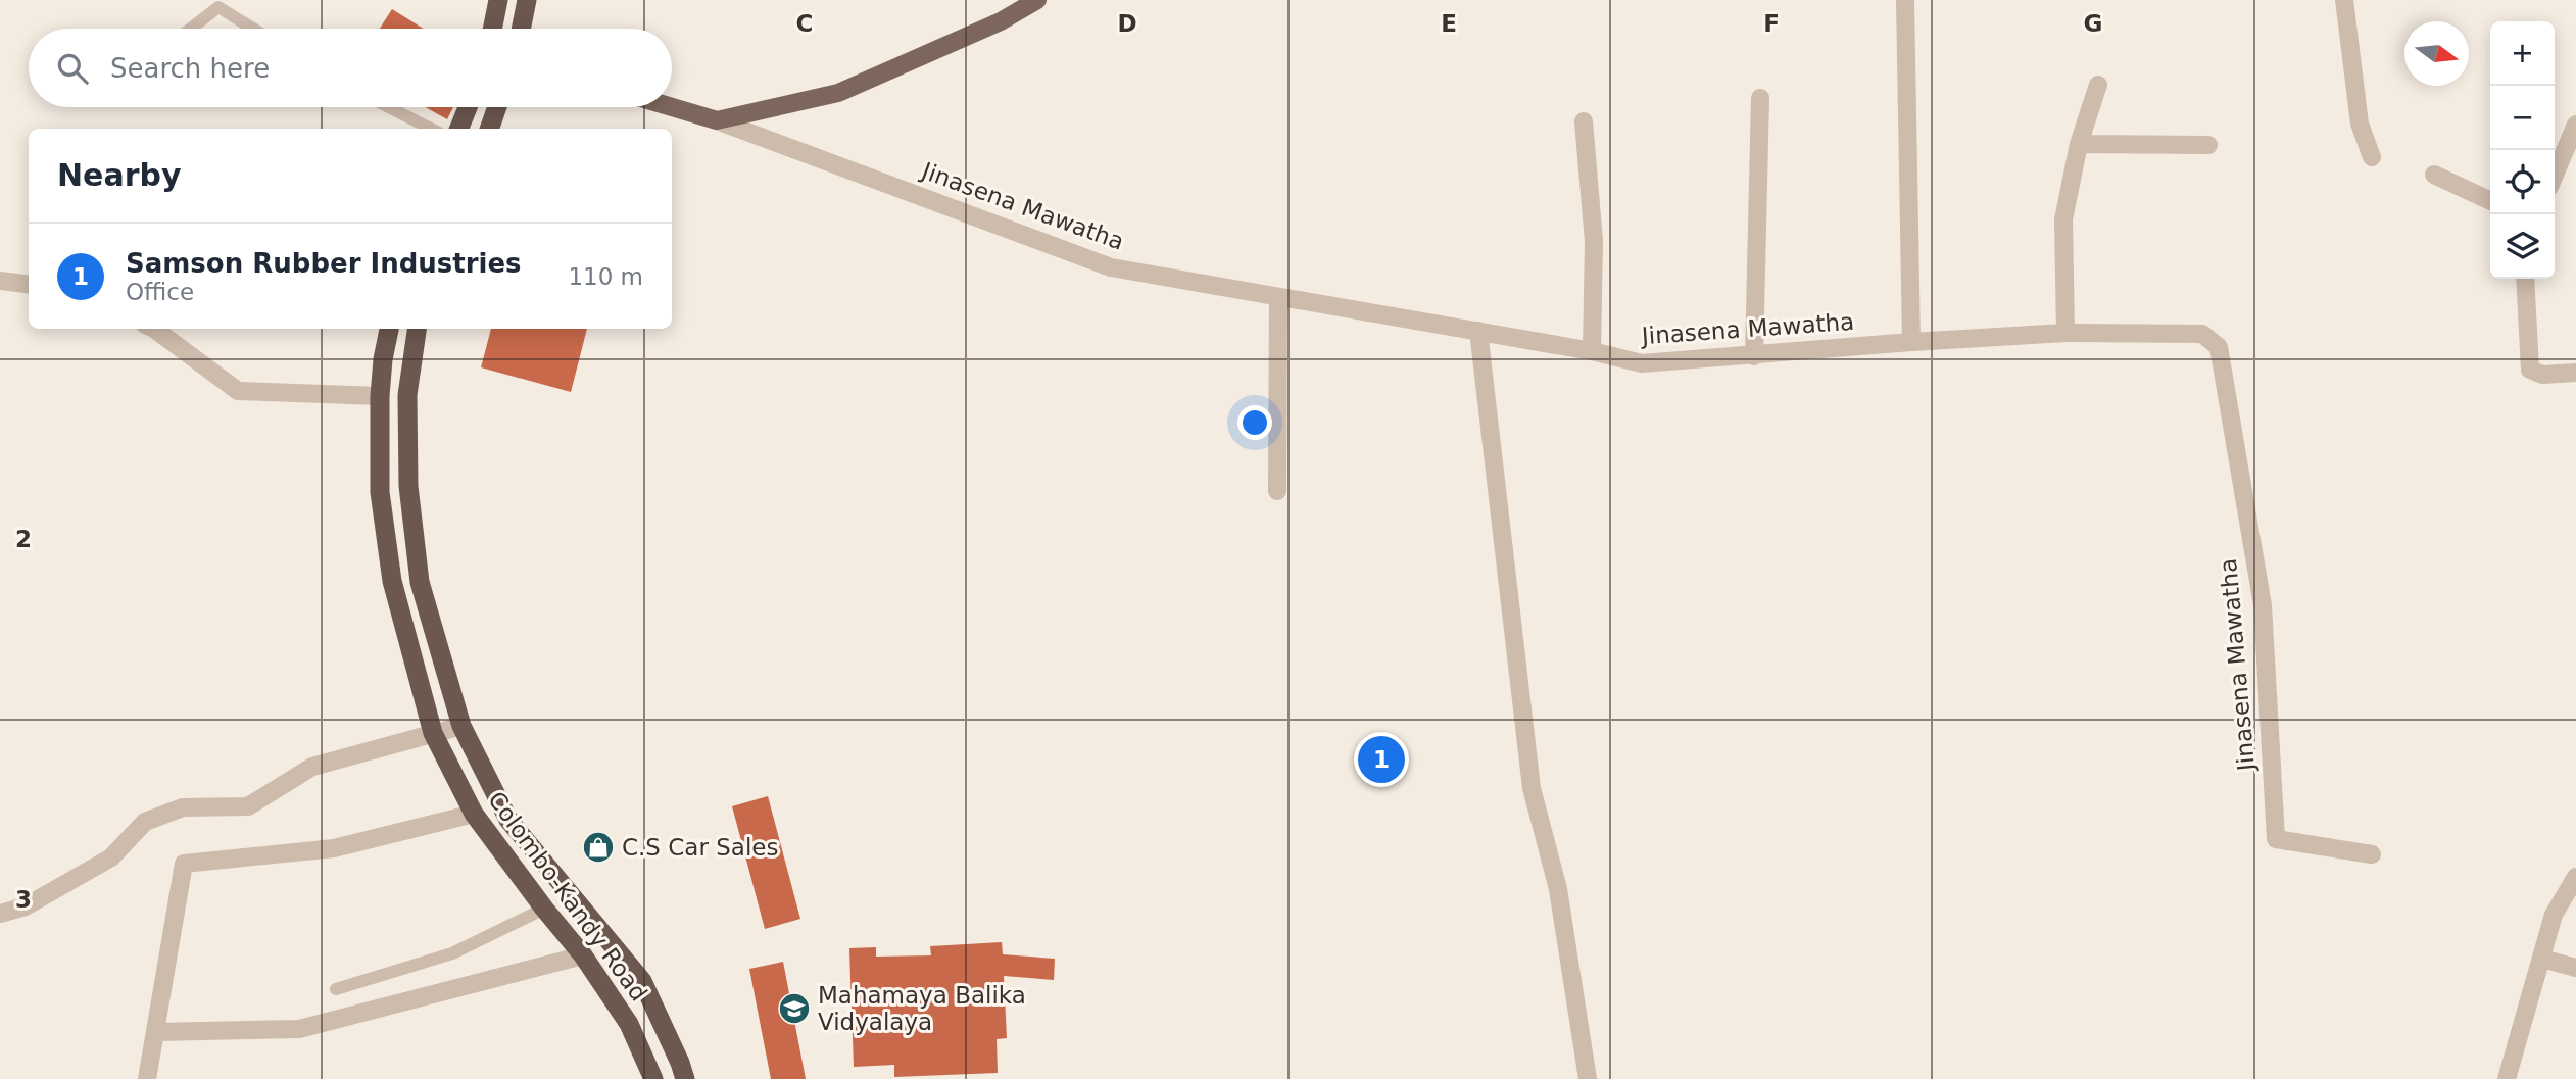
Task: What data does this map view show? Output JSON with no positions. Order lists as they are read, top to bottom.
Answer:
{
  "streets": {
    "highway": ["Colombo-Kandy Road"],
    "street": ["Jinasena Mawatha"]
  },
  "places": {
    "shop": ["C.S Car Sales"],
    "school or university": ["Mahamaya Balika Vidyalaya"]
  },
  "north": "right",
  "page": {
    "map_buttons": ["+", "−"],
    "search": "Search here",
    "heading": "Nearby",
    "list": [
      {
        "mark": "1",
        "name": "Samson Rubber Industries",
        "note": "Office",
        "value": "110 m"
      }
    ],
    "pins": "1"
  },
  "grid": {
    "columns": [
      "C",
      "D",
      "E",
      "F",
      "G"
    ],
    "rows": ["2", "3"]
  }
}
